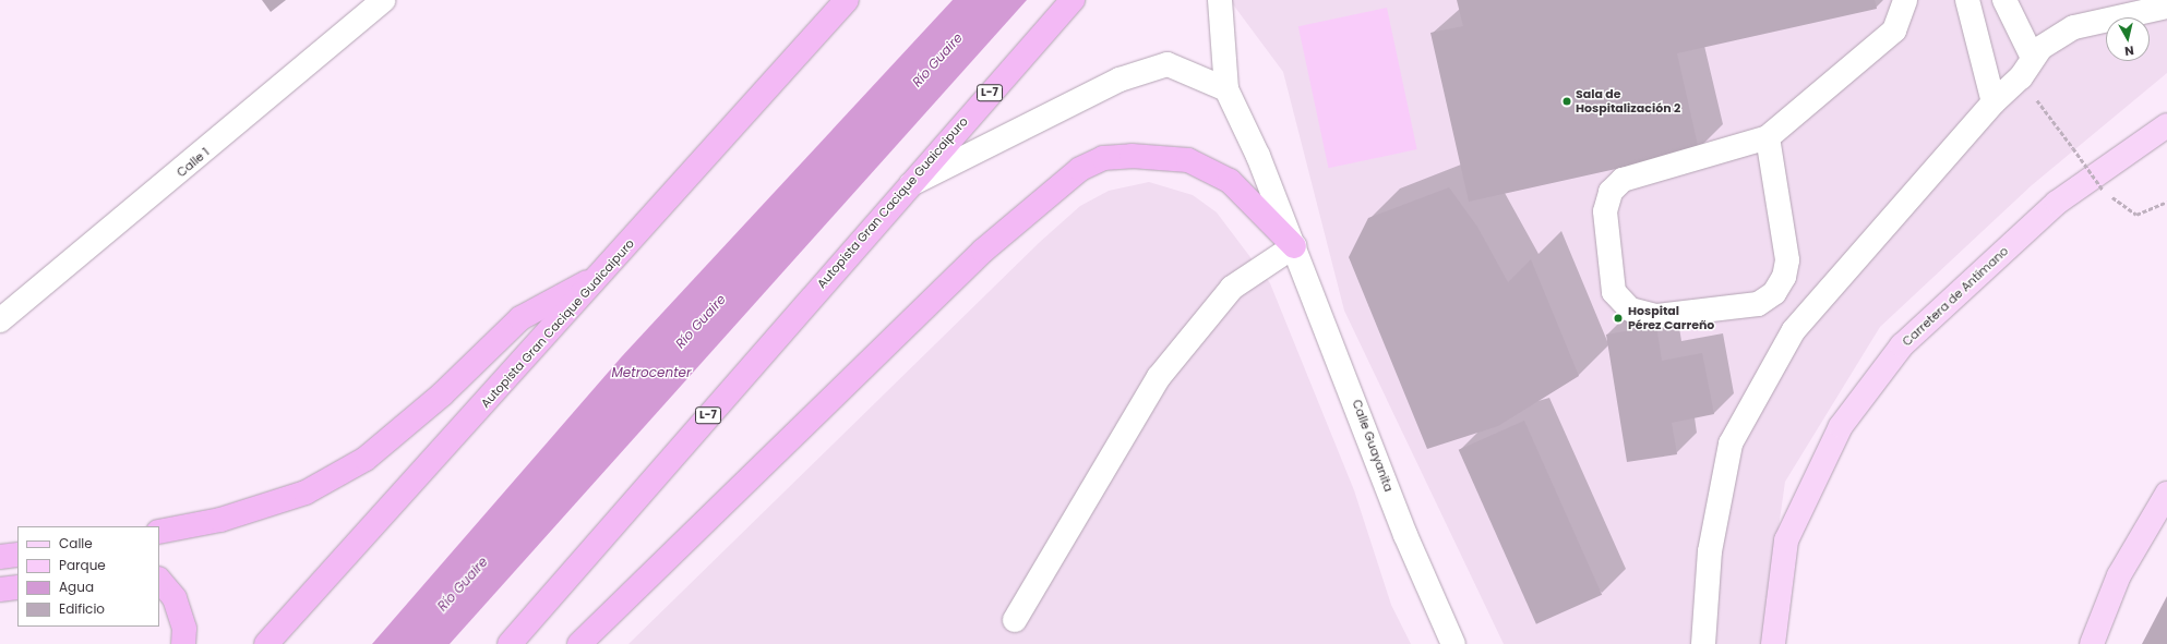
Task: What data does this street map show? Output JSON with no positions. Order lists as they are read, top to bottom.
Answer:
{
  "streets": {
    "highway": ["L-7", "Autopista Gran Cacique Guaicaipuro"],
    "main road": ["Carretera de Antímano"],
    "street": ["Calle 1", "Calle Guayanita"]
  },
  "water": ["Río Guaire", "Metrocenter"],
  "places": ["Sala de Hospitalización 2", "Hospital Pérez Carreño"],
  "legend": [
    "Calle",
    "Parque",
    "Agua",
    "Edificio"
  ],
  "north": "bottom"
}
